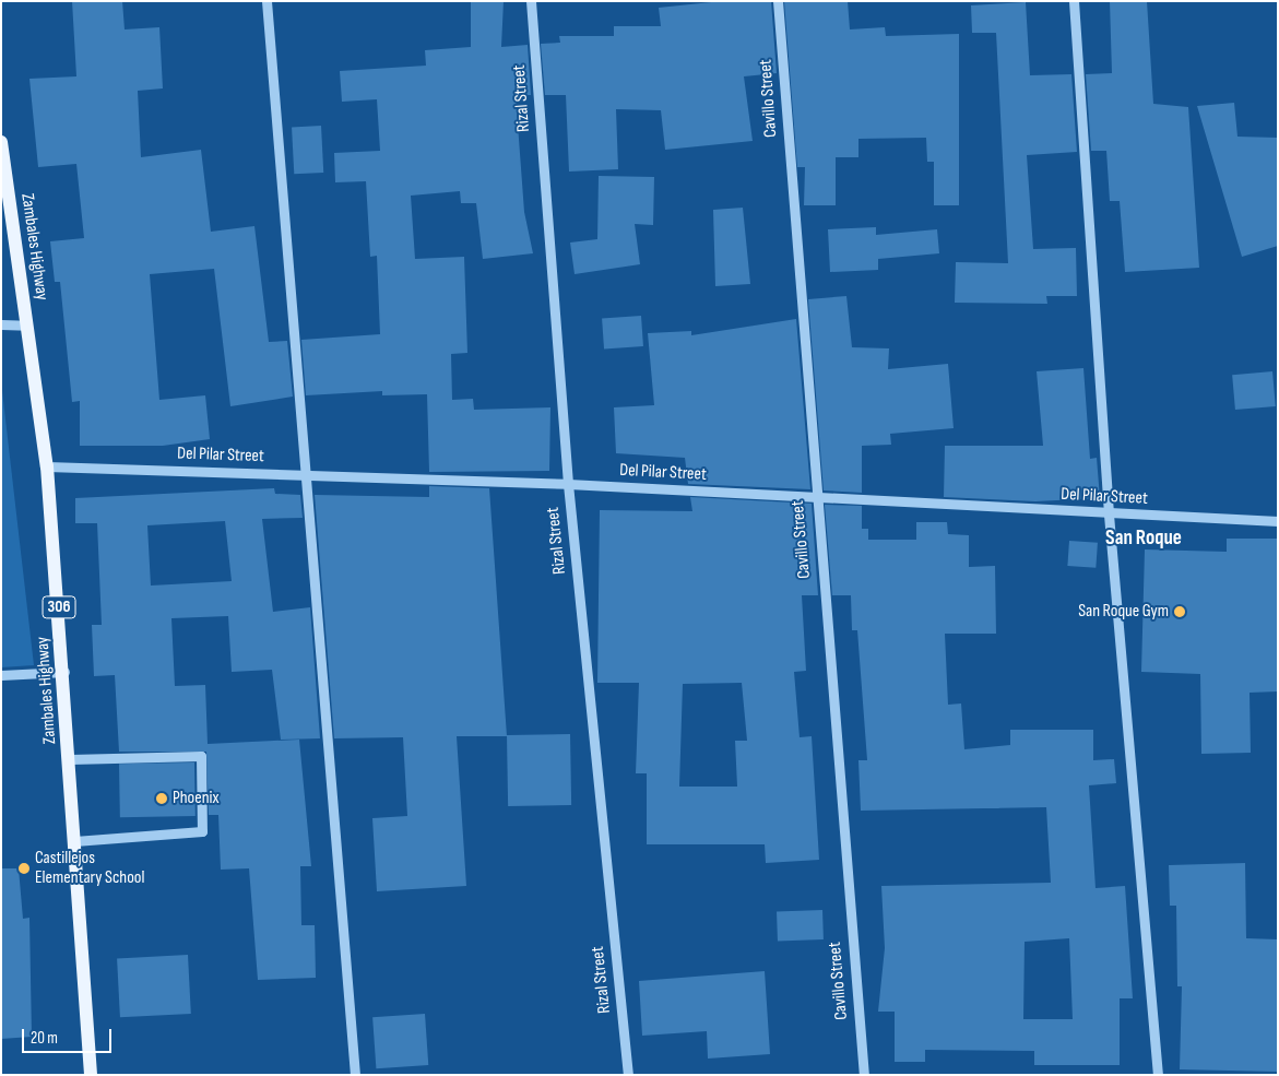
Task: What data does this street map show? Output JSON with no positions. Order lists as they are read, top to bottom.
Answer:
{
  "streets": {
    "main road": ["Zambales Highway", "306"],
    "street": ["Rizal Street", "Cavillo Street", "Del Pilar Street"]
  },
  "crossings": [
    ["Rizal Street", "Del Pilar Street"],
    ["Cavillo Street", "Del Pilar Street"],
    ["Zambales Highway", "Del Pilar Street"]
  ],
  "districts": ["San Roque"],
  "places": ["San Roque Gym", "Phoenix", "Castillejos Elementary School"],
  "scale_bar": "20 m"
}
